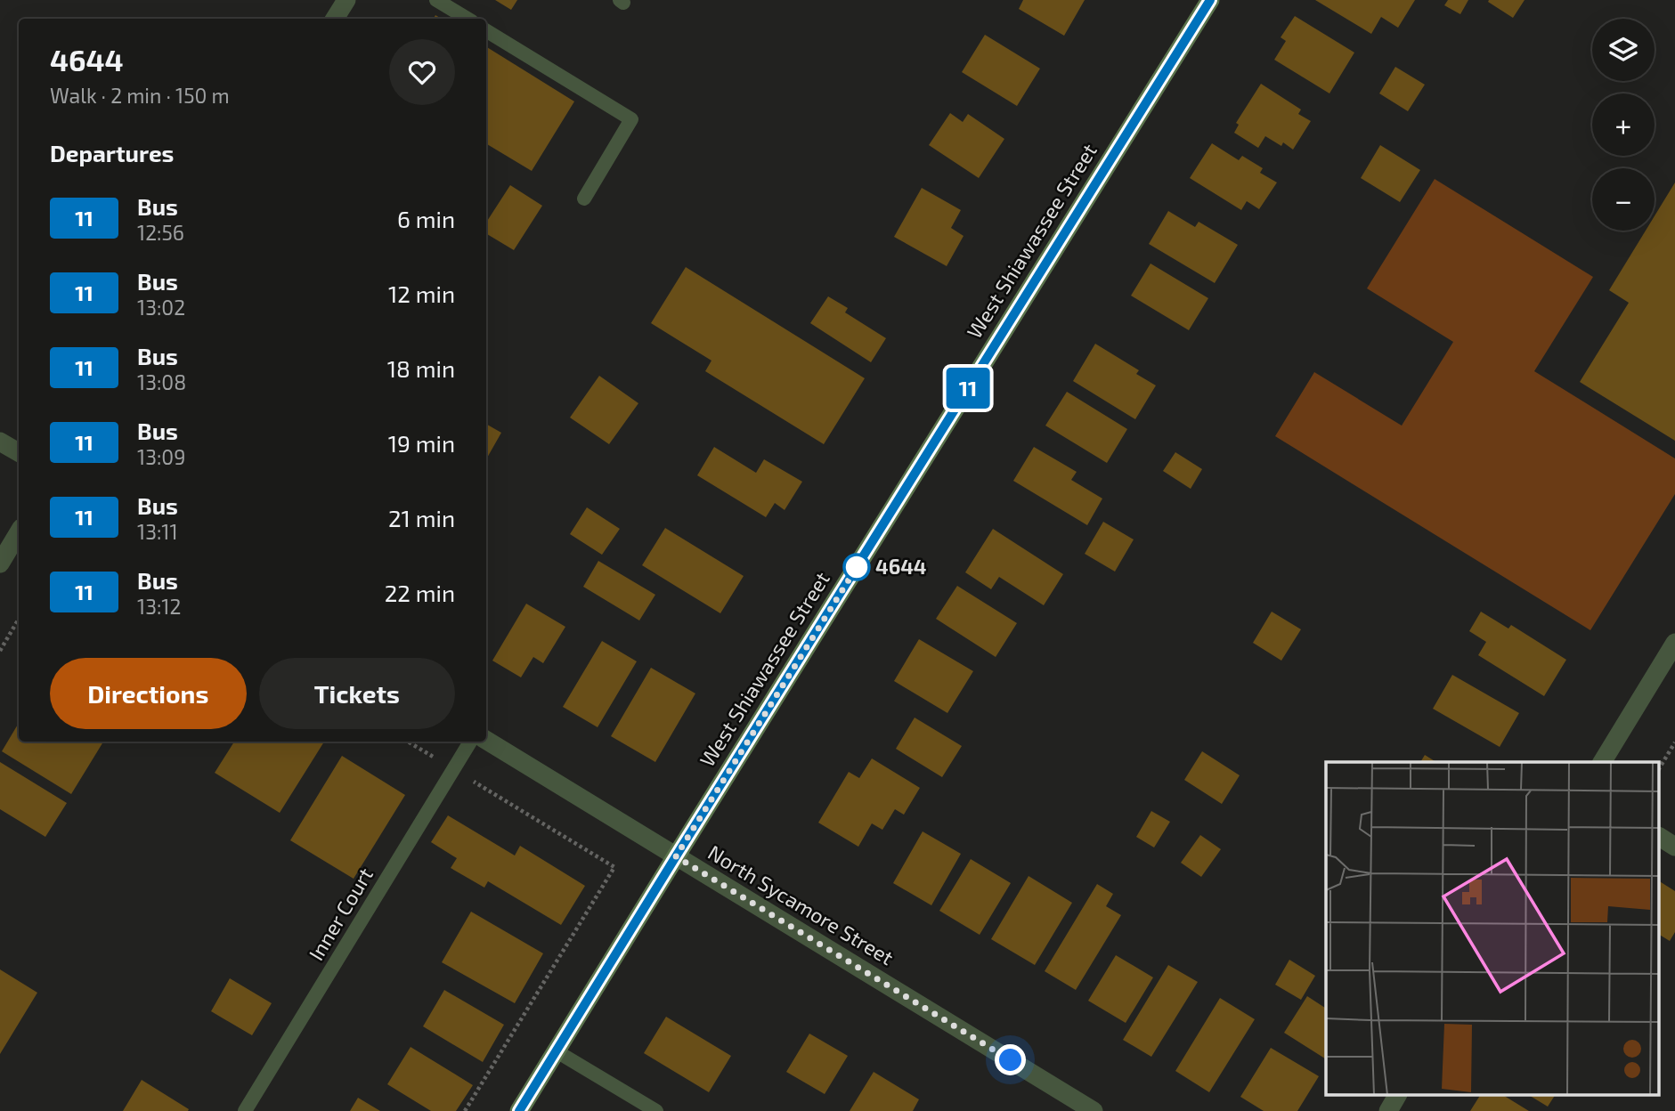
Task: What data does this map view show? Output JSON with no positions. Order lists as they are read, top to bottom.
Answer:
{
  "streets": {
    "street": ["West Shiawassee Street", "North Sycamore Street"],
    "lane": ["Inner Court"]
  },
  "crossings": [
    ["West Shiawassee Street", "North Sycamore Street"]
  ],
  "places": ["4644"],
  "lines": ["bus line 11"],
  "page": {
    "on_map": "11",
    "map_buttons": ["+", "−"],
    "heading": [
      ["4644", "Walk · 2 min · 150 m"],
      "Departures"
    ],
    "list": [
      {
        "mark": "11",
        "name": "Bus",
        "note": "12:56",
        "value": "6 min"
      },
      {
        "mark": "11",
        "name": "Bus",
        "note": "13:02",
        "value": "12 min"
      },
      {
        "mark": "11",
        "name": "Bus",
        "note": "13:08",
        "value": "18 min"
      },
      {
        "mark": "11",
        "name": "Bus",
        "note": "13:09",
        "value": "19 min"
      },
      {
        "mark": "11",
        "name": "Bus",
        "note": "13:11",
        "value": "21 min"
      },
      {
        "mark": "11",
        "name": "Bus",
        "note": "13:12",
        "value": "22 min"
      }
    ],
    "buttons": ["Directions", "Tickets"]
  }
}
